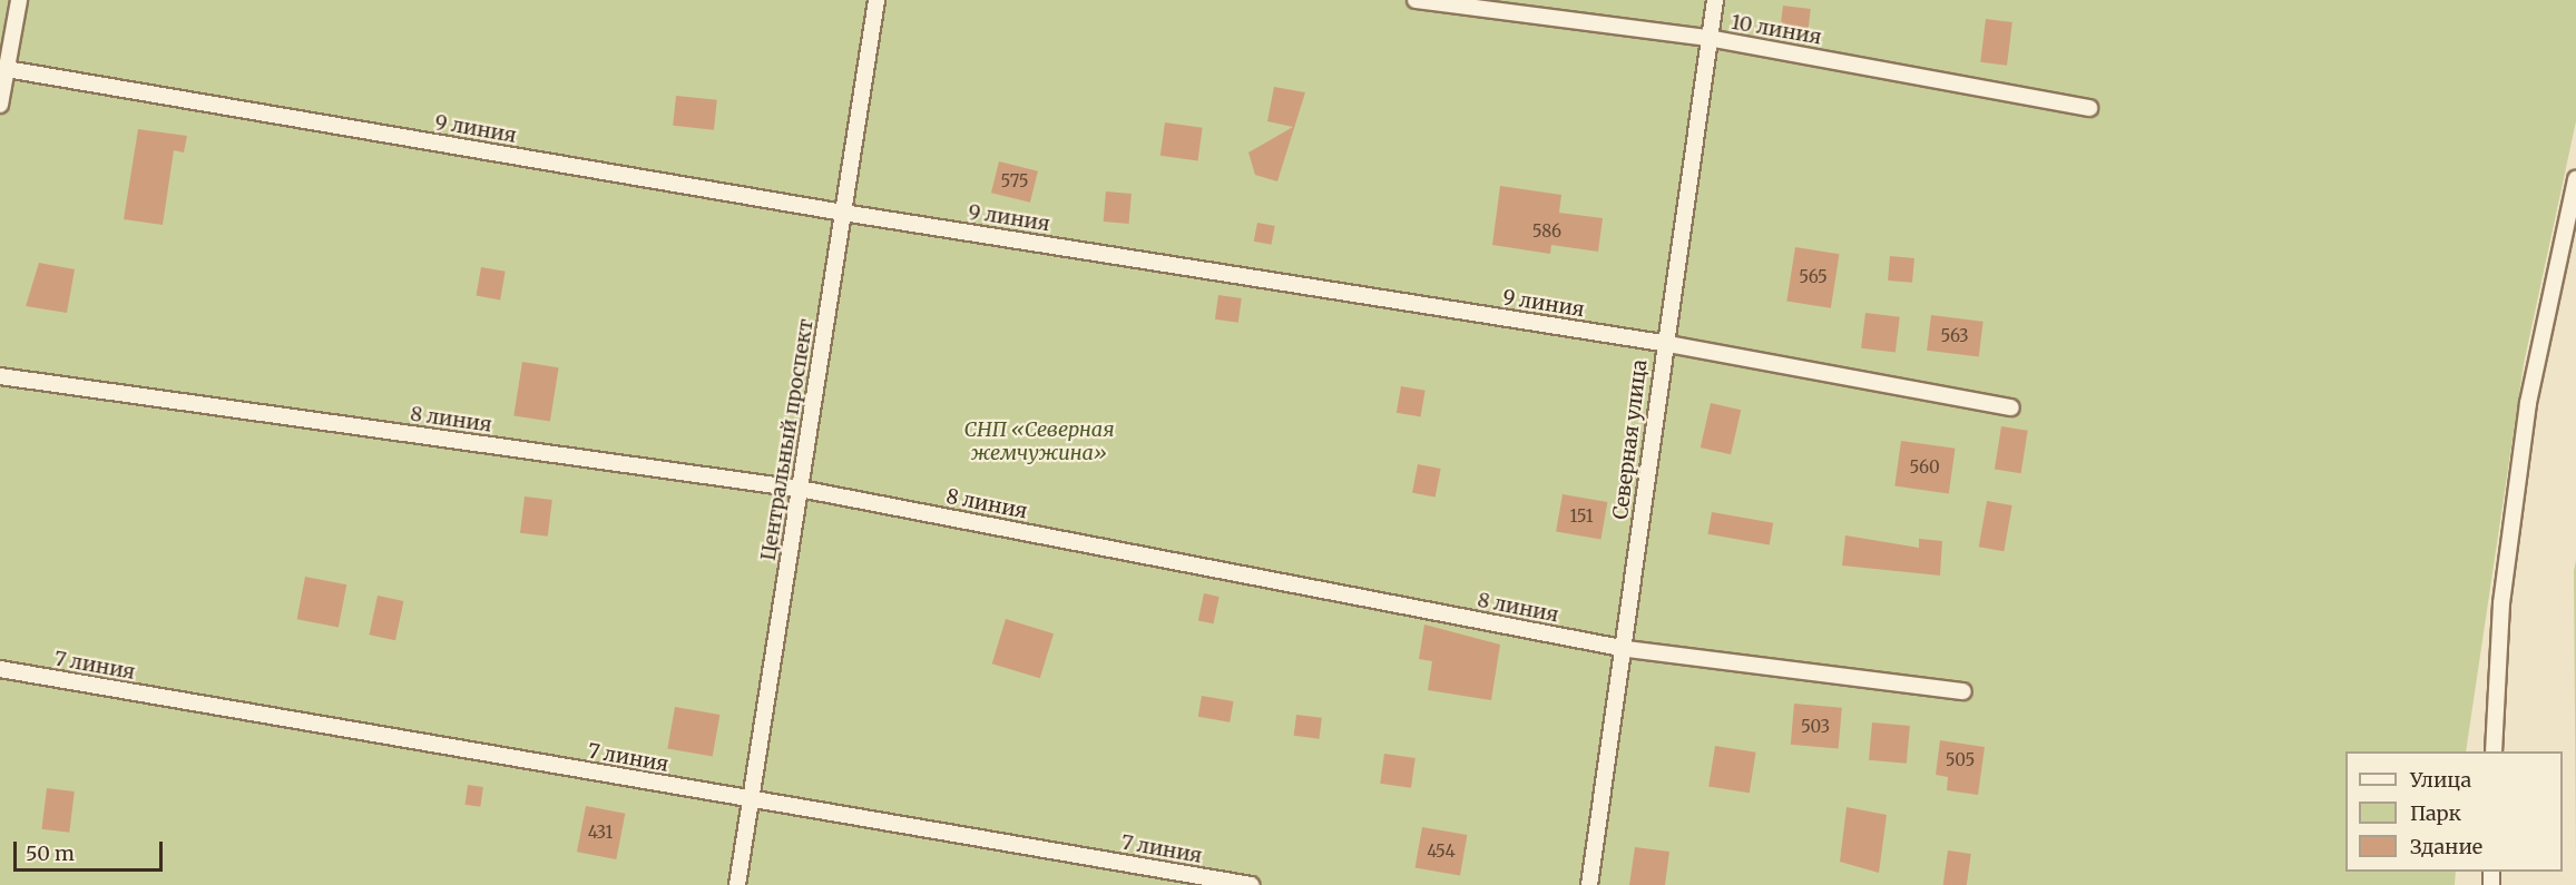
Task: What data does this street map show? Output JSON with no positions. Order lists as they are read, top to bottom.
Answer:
{
  "streets": {
    "street": [
      "10 линия",
      "9 линия",
      "8 линия",
      "Центральный проспект",
      "Северная улица",
      "7 линия"
    ]
  },
  "crossings": [
    ["10 линия", "Северная улица"],
    ["9 линия", "Центральный проспект"],
    ["9 линия", "Северная улица"],
    ["8 линия", "Центральный проспект"],
    ["8 линия", "Северная улица"],
    ["Центральный проспект", "7 линия"]
  ],
  "parks": ["СНП «Северная жемчужина»"],
  "house_numbers": [
    "575",
    "586",
    "565",
    "563",
    "560",
    "151",
    "503",
    "505",
    "431",
    "454"
  ],
  "legend": ["Улица", "Парк", "Здание"],
  "scale_bar": "50 m"
}
